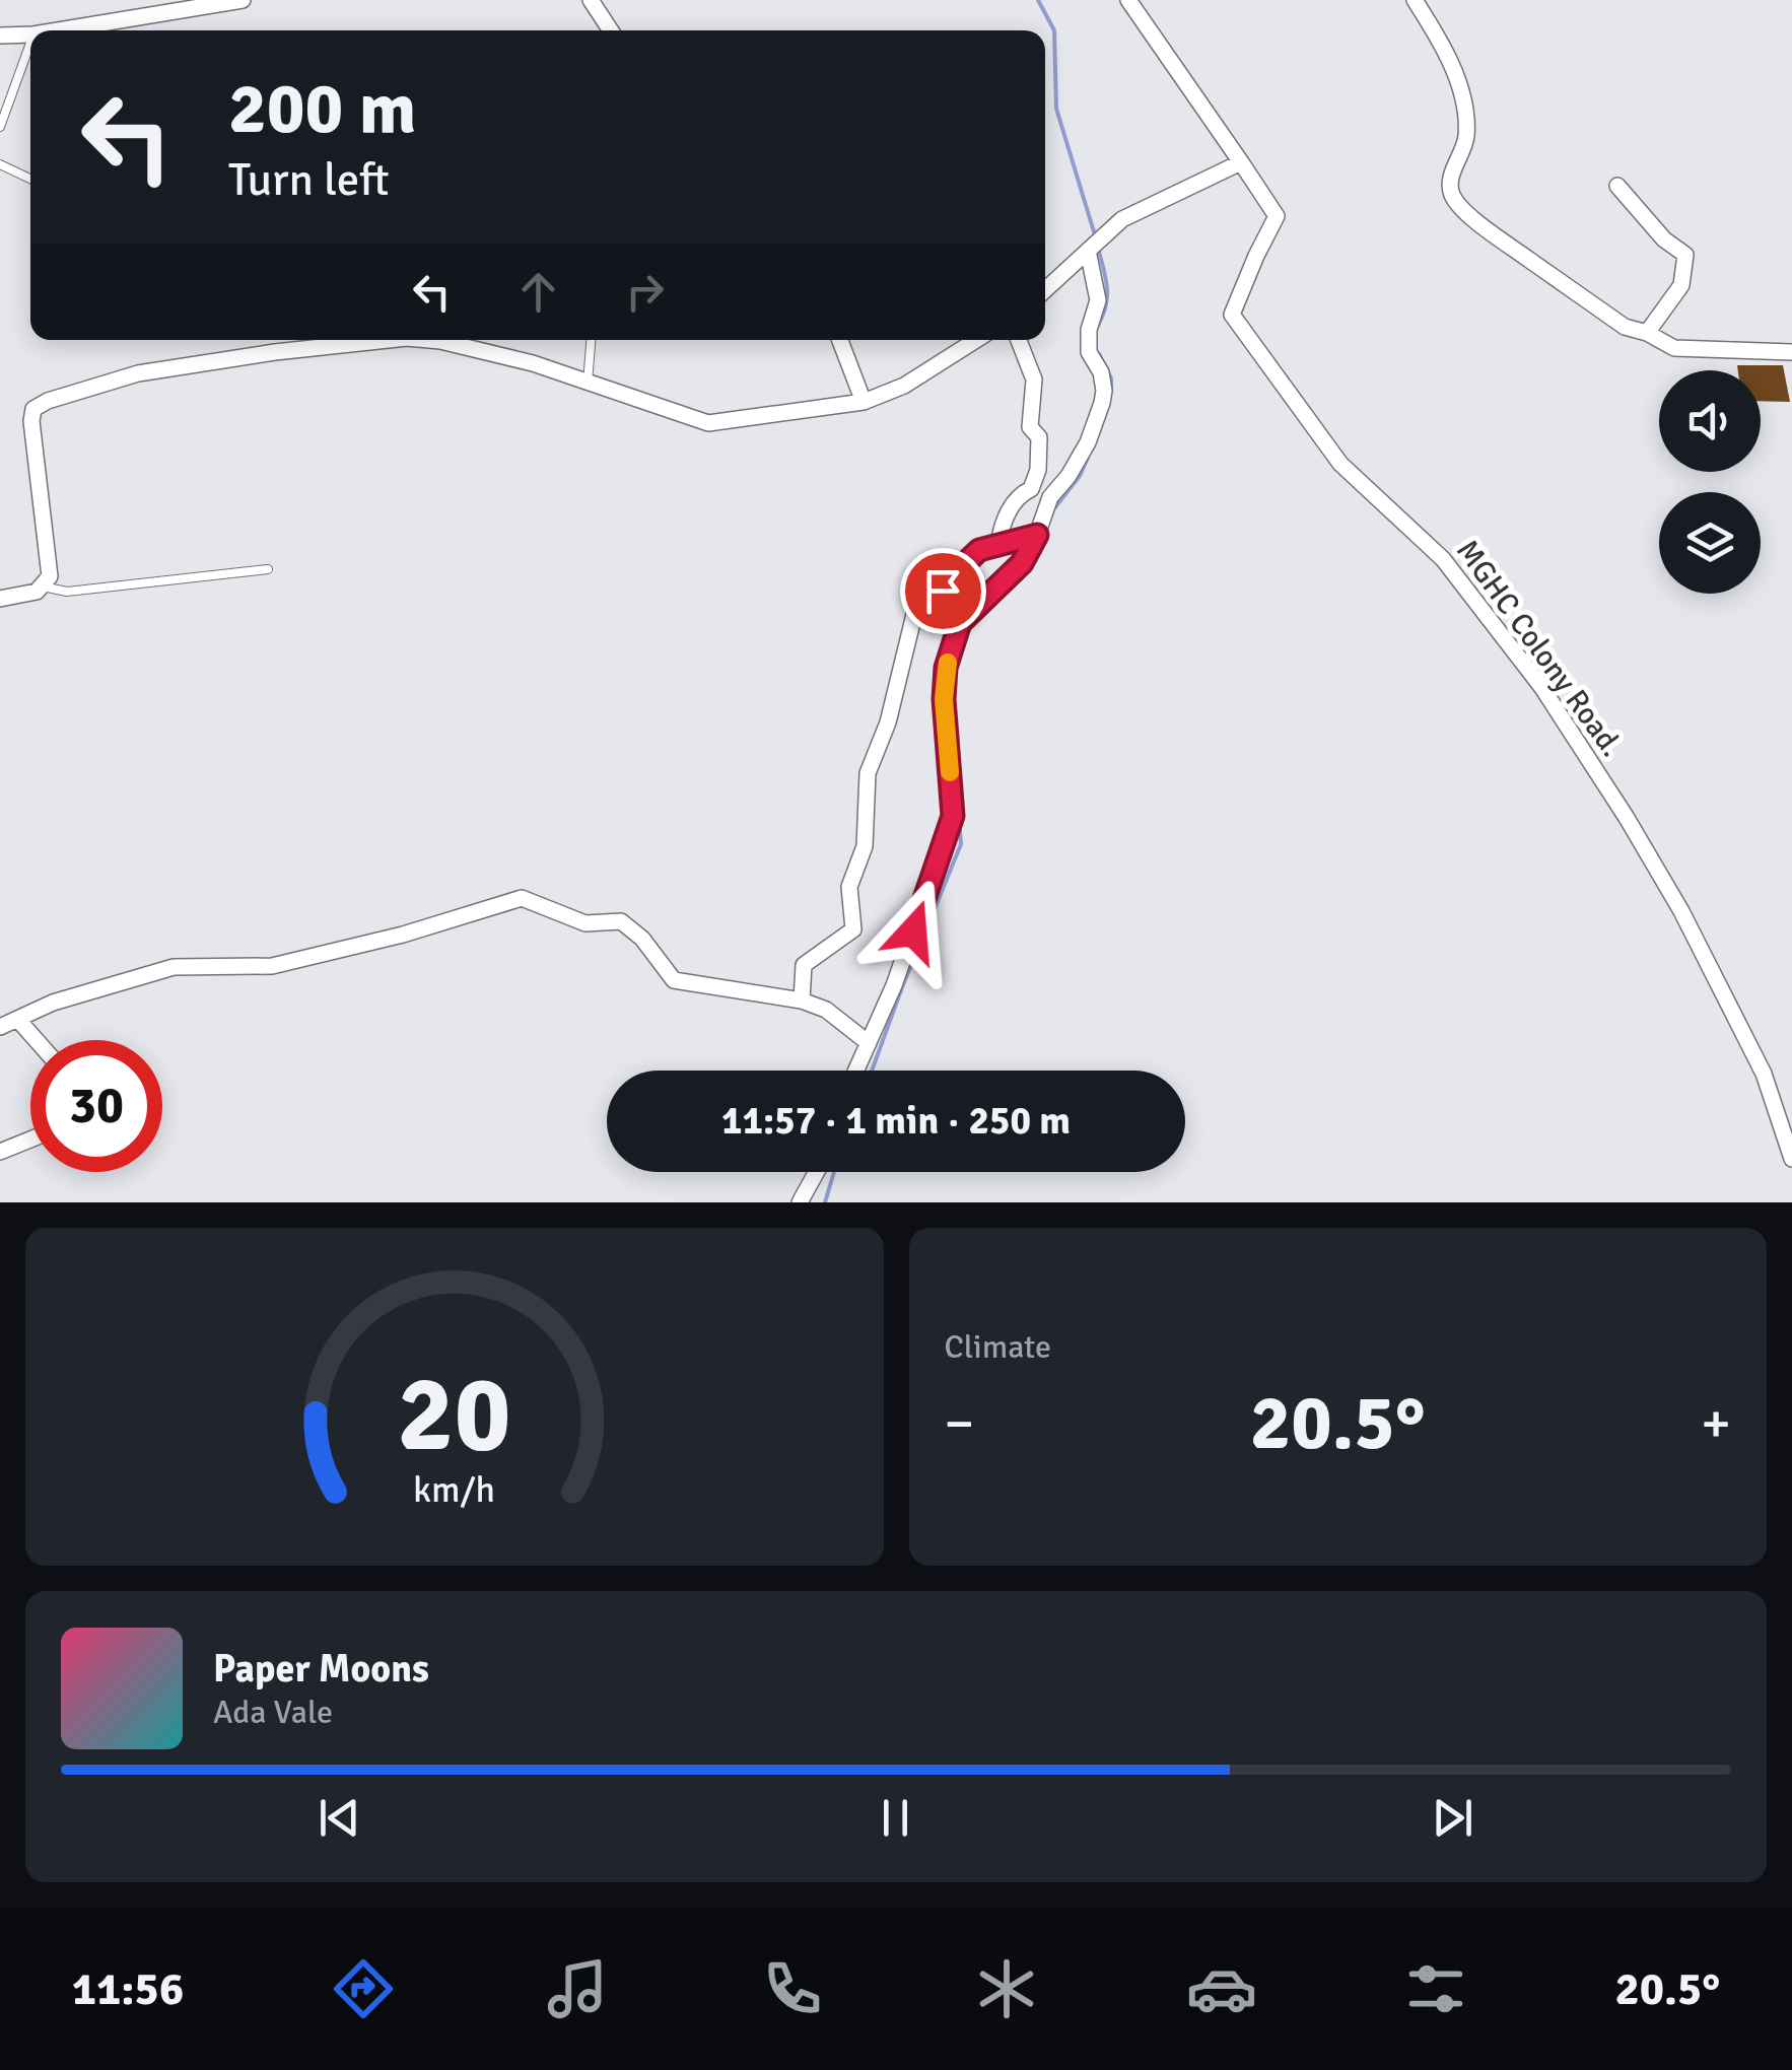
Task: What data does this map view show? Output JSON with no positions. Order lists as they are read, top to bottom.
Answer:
{
  "streets": {
    "street": ["MGHC Colony Road."]
  },
  "page": {
    "turn": ["200 m", "Turn left"],
    "limit": "30",
    "trip": "11:57 · 1 min · 250 m",
    "tile": "Climate",
    "heat": ["−", "20.5°", "+"],
    "song": ["Paper Moons", "Ada Vale"],
    "tabs": ["11:56", "20.5°"],
    "gauge": ["20", "km/h"]
  }
}
